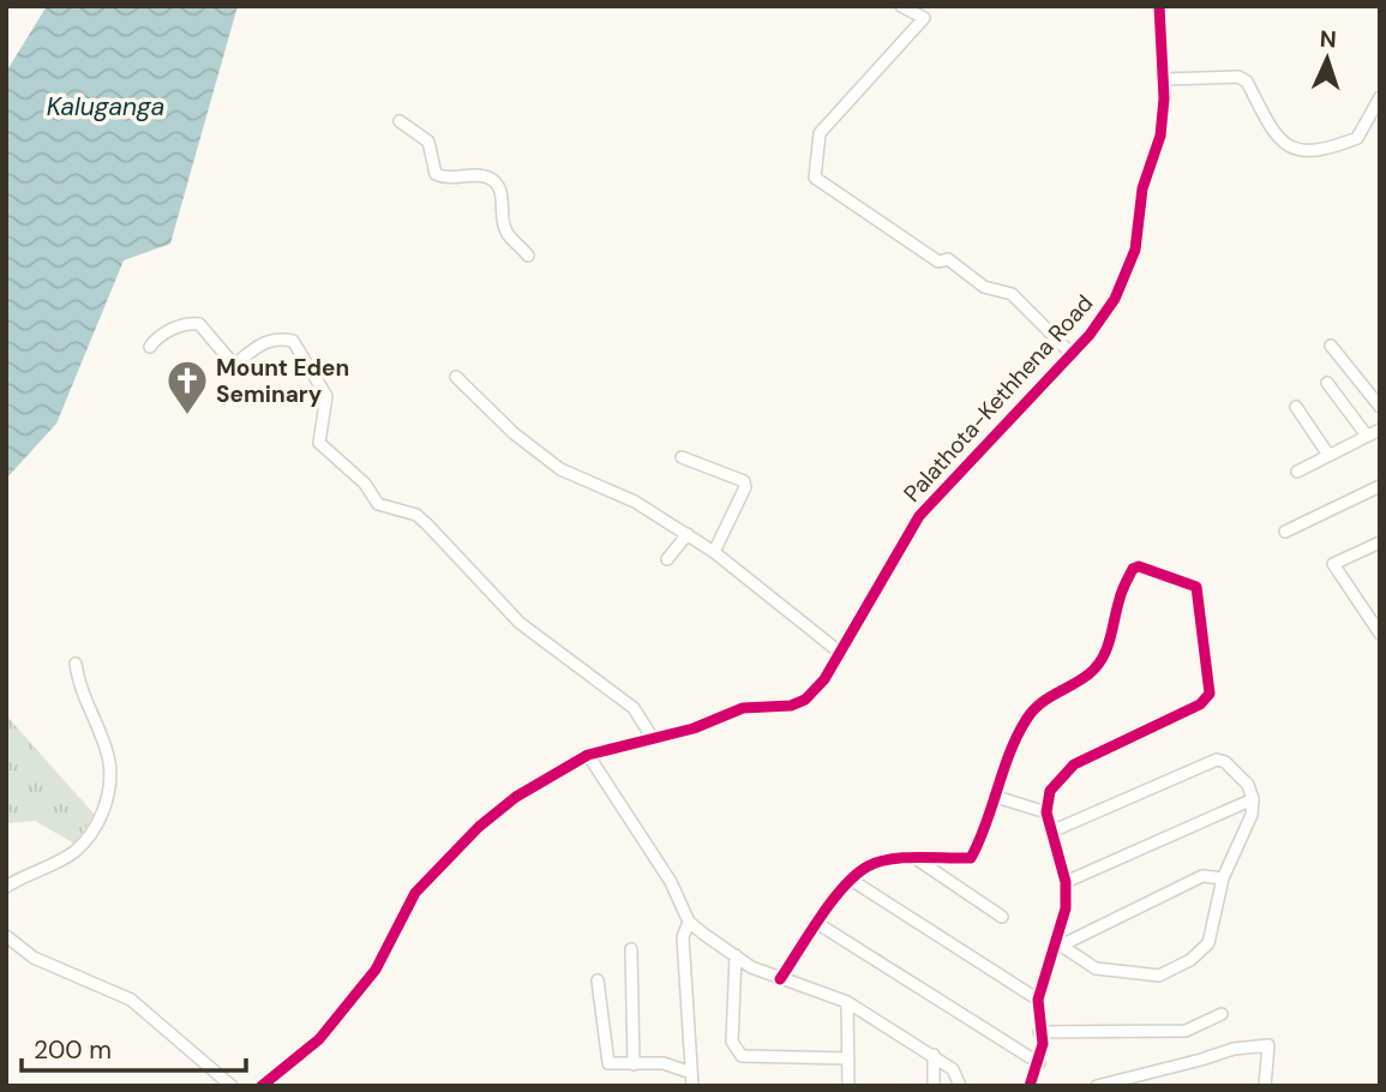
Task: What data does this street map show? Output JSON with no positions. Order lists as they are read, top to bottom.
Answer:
{
  "streets": {
    "street": ["Palathota-Kethhena Road"]
  },
  "water": ["Kaluganga"],
  "places": {
    "church": ["Mount Eden Seminary"]
  },
  "scale_bar": "200 m",
  "north": "top"
}
